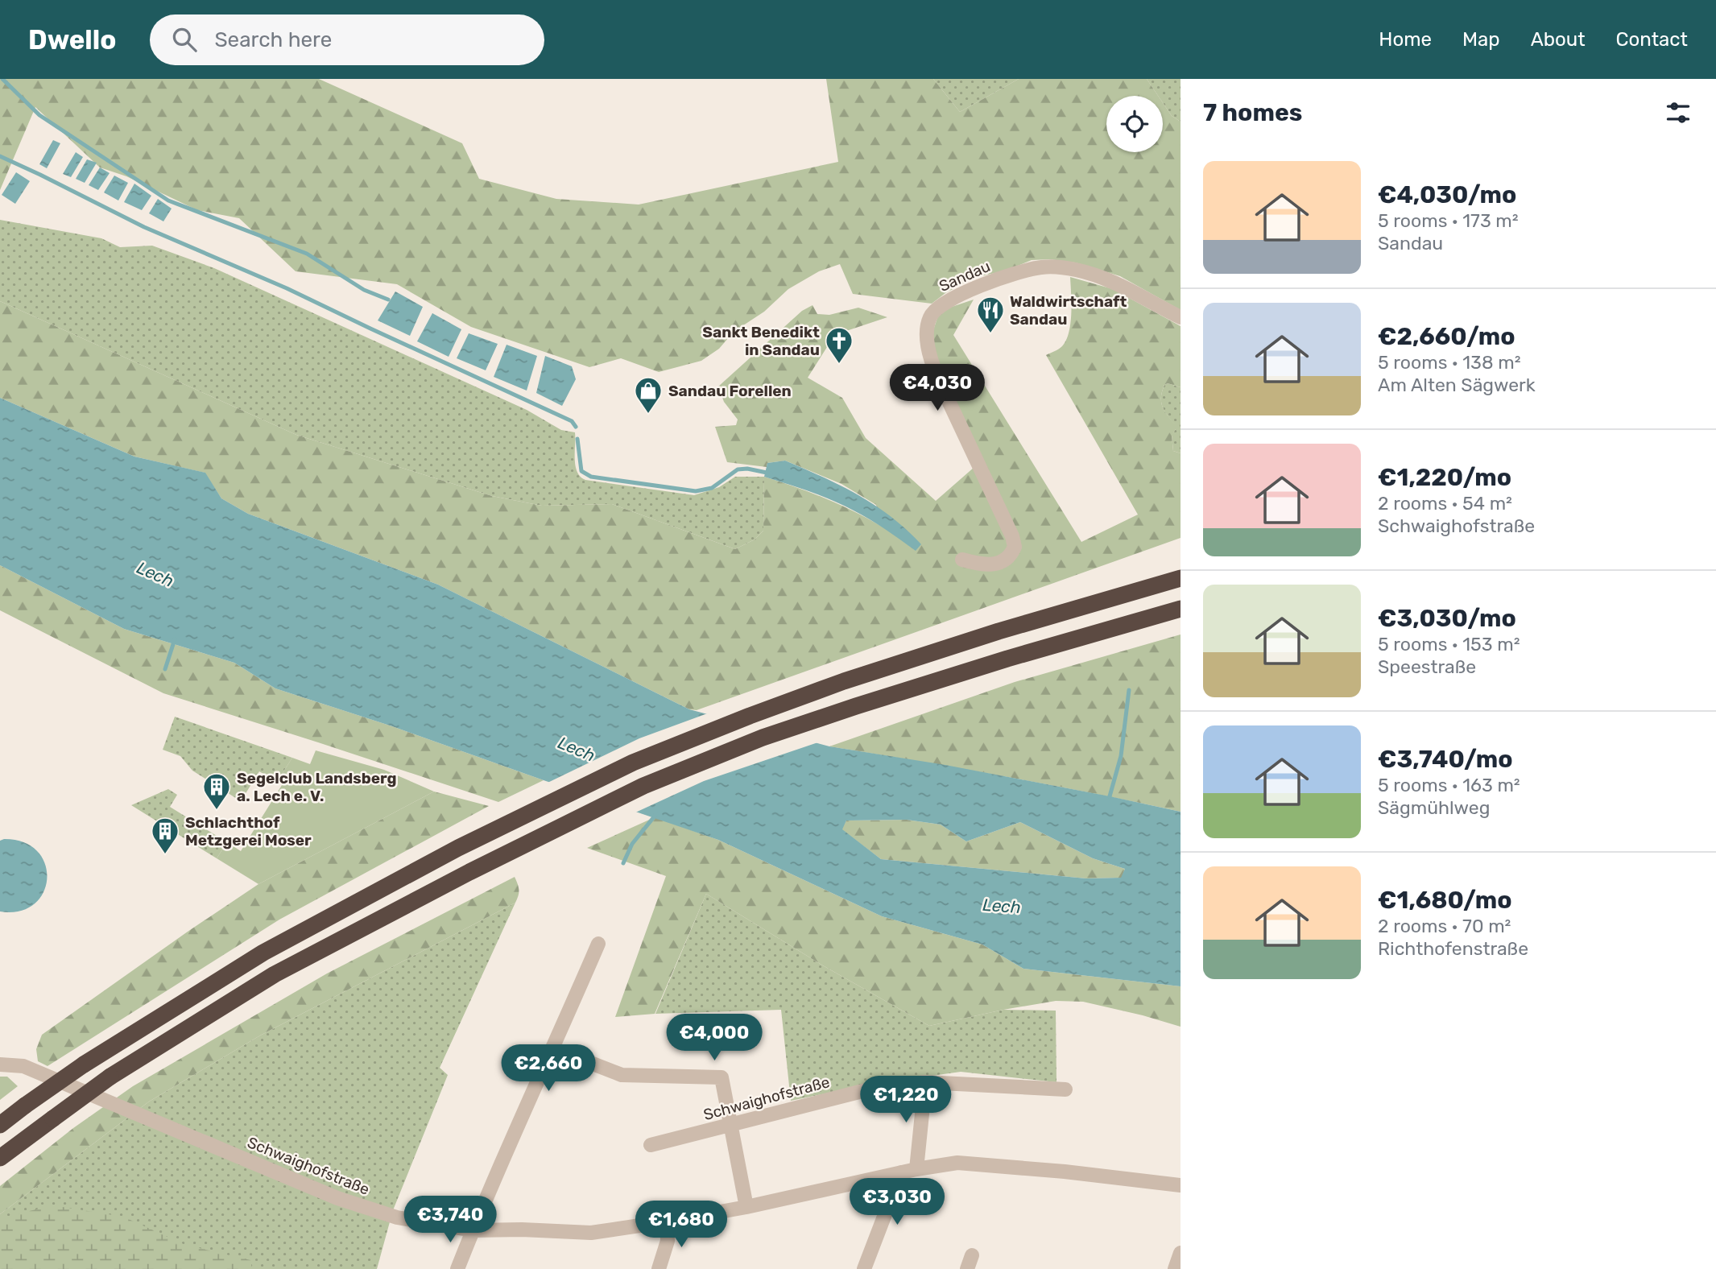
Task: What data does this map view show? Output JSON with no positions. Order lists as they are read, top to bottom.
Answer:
{
  "streets": {
    "street": ["Sandau", "Schwaighofstraße"]
  },
  "water": ["Lech"],
  "places": {
    "restaurant": ["Waldwirtschaft Sandau"],
    "church": ["Sankt Benedikt in Sandau"],
    "shop": ["Sandau Forellen"],
    "building": ["Segelclub Landsberg a. Lech e. V.", "Schlachthof Metzgerei Moser"]
  },
  "page": {
    "header": "Dwello",
    "search": "Search here",
    "nav": [
      "Home",
      "Map",
      "About",
      "Contact"
    ],
    "heading": "7 homes",
    "list": [
      {
        "name": "€4,030/mo",
        "note": "5 rooms · 173 m² · Sandau"
      },
      {
        "name": "€2,660/mo",
        "note": "5 rooms · 138 m² · Am Alten Sägwerk"
      },
      {
        "name": "€1,220/mo",
        "note": "2 rooms · 54 m² · Schwaighofstraße"
      },
      {
        "name": "€3,030/mo",
        "note": "5 rooms · 153 m² · Speestraße"
      },
      {
        "name": "€3,740/mo",
        "note": "5 rooms · 163 m² · Sägmühlweg"
      },
      {
        "name": "€1,680/mo",
        "note": "2 rooms · 70 m² · Richthofenstraße"
      }
    ],
    "price": [
      "€4,030",
      "€4,000",
      "€2,660",
      "€1,220",
      "€3,030",
      "€3,740",
      "€1,680"
    ]
  }
}
